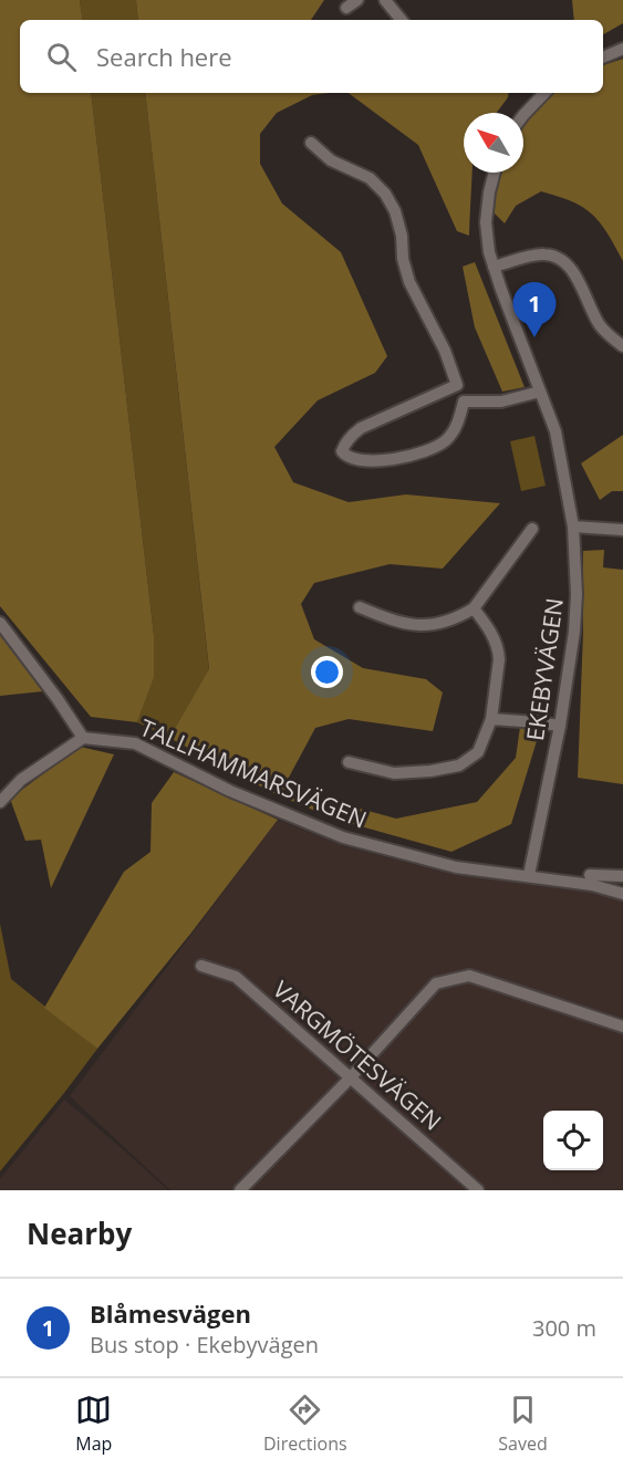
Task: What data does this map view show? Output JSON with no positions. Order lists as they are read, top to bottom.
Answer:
{
  "streets": {
    "street": ["EKEBYVÄGEN", "TALLHAMMARSVÄGEN", "VARGMÖTESVÄGEN"]
  },
  "crossings": [
    ["EKEBYVÄGEN", "TALLHAMMARSVÄGEN"]
  ],
  "north": "top left",
  "page": {
    "search": "Search here",
    "pins": "1",
    "heading": "Nearby",
    "list": [
      {
        "mark": "1",
        "name": "Blåmesvägen",
        "note": "Bus stop · Ekebyvägen",
        "value": "300 m"
      }
    ],
    "nav": ["Map", "Directions", "Saved"]
  }
}
